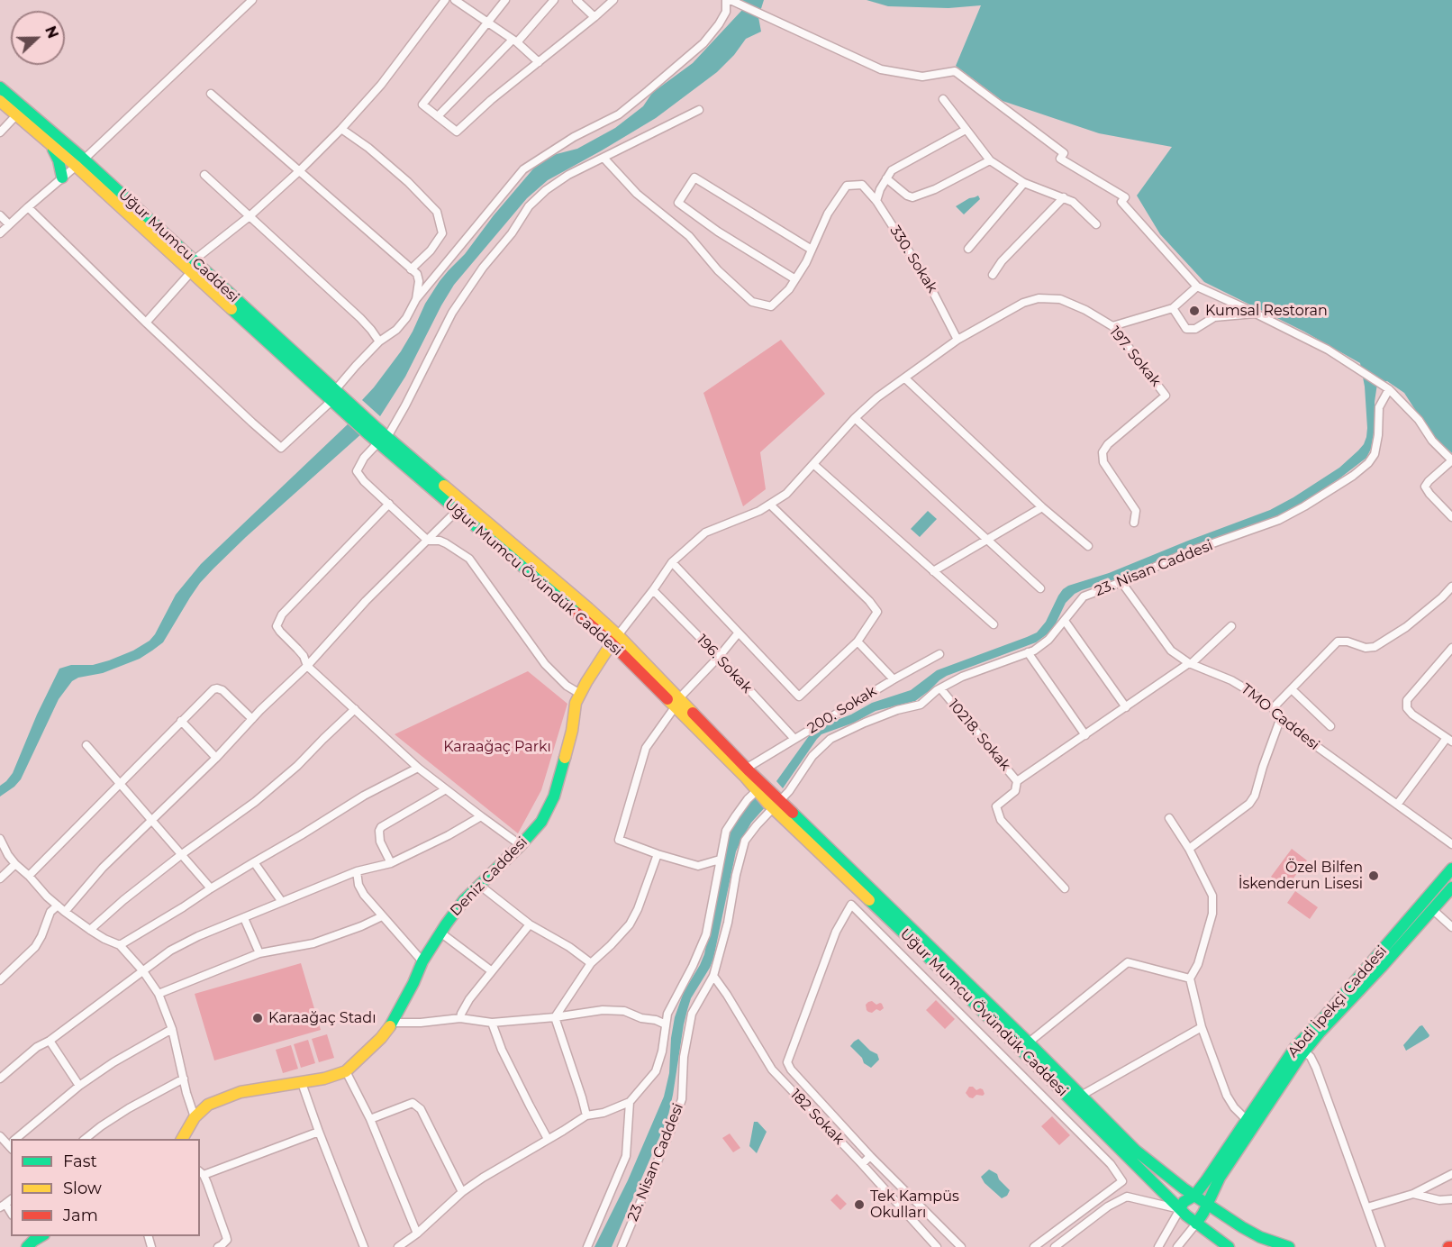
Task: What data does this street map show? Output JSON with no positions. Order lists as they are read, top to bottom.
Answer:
{
  "streets": {
    "street": [
      "Uğur Mumcu Caddesi",
      "330. Sokak",
      "197. Sokak",
      "23. Nisan Caddesi",
      "Uğur Mumcu Övündük Caddesi",
      "196. Sokak",
      "200. Sokak",
      "TMO Caddesi",
      "10218. Sokak",
      "Deniz Caddesi",
      "Abdi İpekçi Caddesi",
      "182 Sokak"
    ]
  },
  "crossings": [
    ["Uğur Mumcu Caddesi", "Uğur Mumcu Övündük Caddesi"],
    ["330. Sokak", "197. Sokak"],
    ["23. Nisan Caddesi", "Uğur Mumcu Övündük Caddesi"],
    ["23. Nisan Caddesi", "TMO Caddesi"],
    ["23. Nisan Caddesi", "10218. Sokak"],
    ["23. Nisan Caddesi", "182 Sokak"],
    ["Uğur Mumcu Övündük Caddesi", "200. Sokak"],
    ["Uğur Mumcu Övündük Caddesi", "Deniz Caddesi"],
    ["Uğur Mumcu Övündük Caddesi", "Abdi İpekçi Caddesi"],
    ["196. Sokak", "200. Sokak"]
  ],
  "parks": ["Karaağaç Parkı"],
  "places": [
    "Kumsal Restoran",
    "Özel Bilfen İskenderun Lisesi",
    "Karaağaç Stadı",
    "Tek Kampüs Okulları"
  ],
  "legend": ["Fast", "Slow", "Jam"],
  "north": "right"
}
